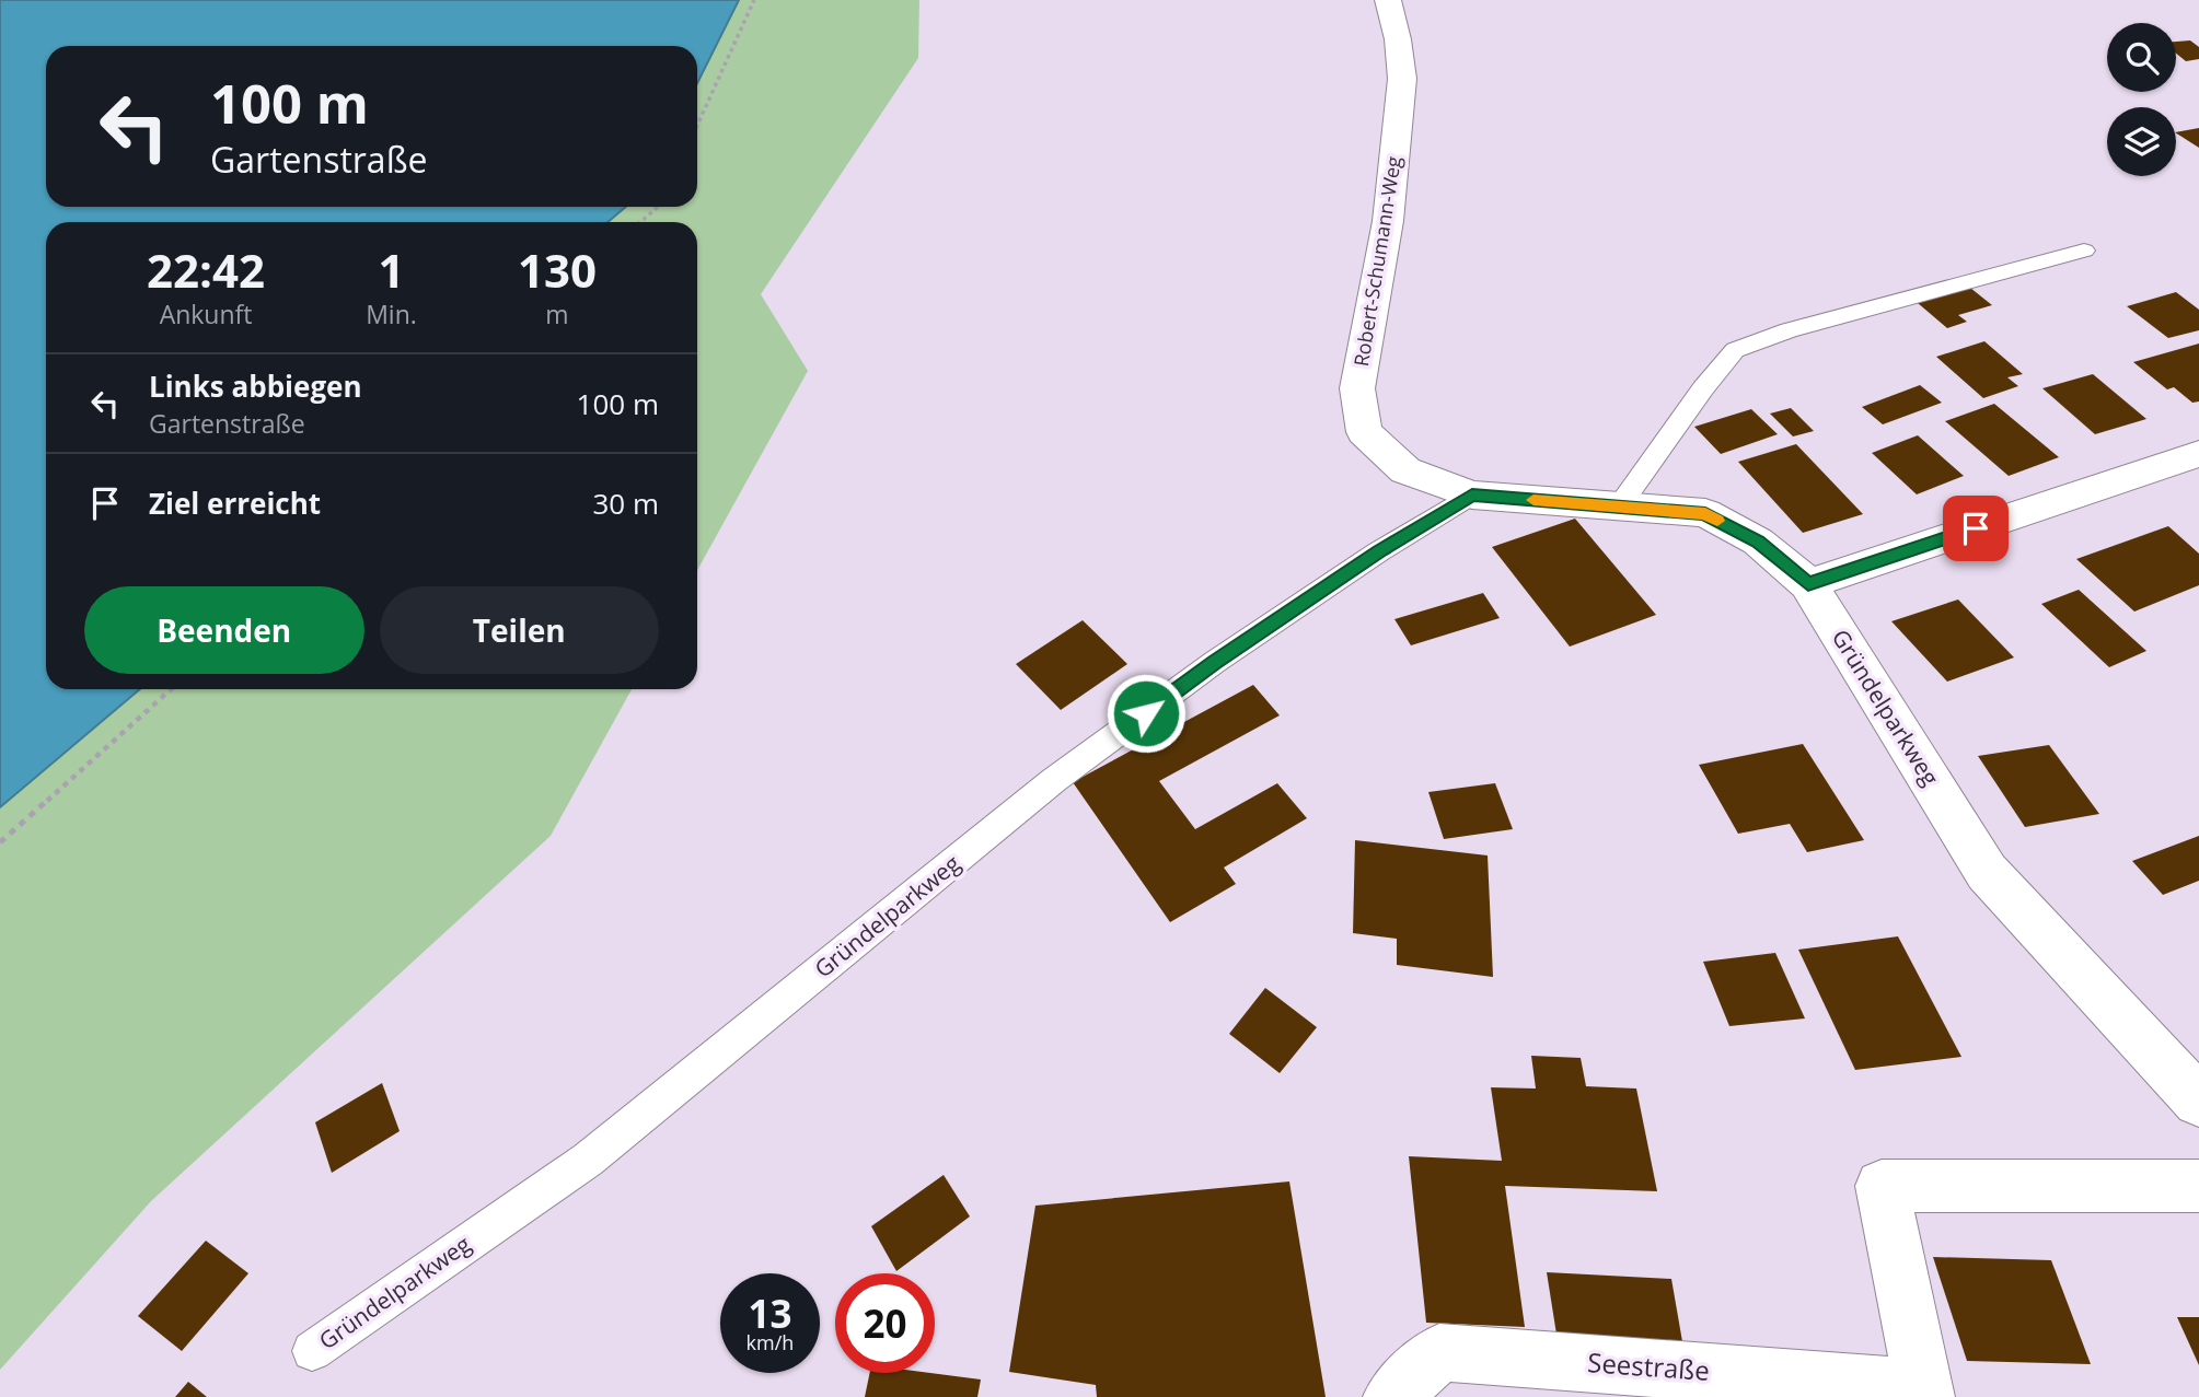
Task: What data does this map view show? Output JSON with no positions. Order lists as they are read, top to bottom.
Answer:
{
  "streets": {
    "street": ["Robert-Schumann-Weg", "Gründelparkweg", "Seestraße"]
  },
  "crossings": [
    ["Robert-Schumann-Weg", "Gründelparkweg"]
  ],
  "page": {
    "turn": ["100 m", "Gartenstraße"],
    "eta": [
      "22:42",
      "Ankunft",
      "1",
      "Min.",
      "130",
      "m"
    ],
    "list": [
      {
        "name": "Links abbiegen",
        "note": "Gartenstraße",
        "value": "100 m"
      },
      {
        "name": "Ziel erreicht",
        "value": "30 m"
      }
    ],
    "buttons": ["Beenden", "Teilen"],
    "speed": "13 km/h",
    "limit": "20"
  }
}
